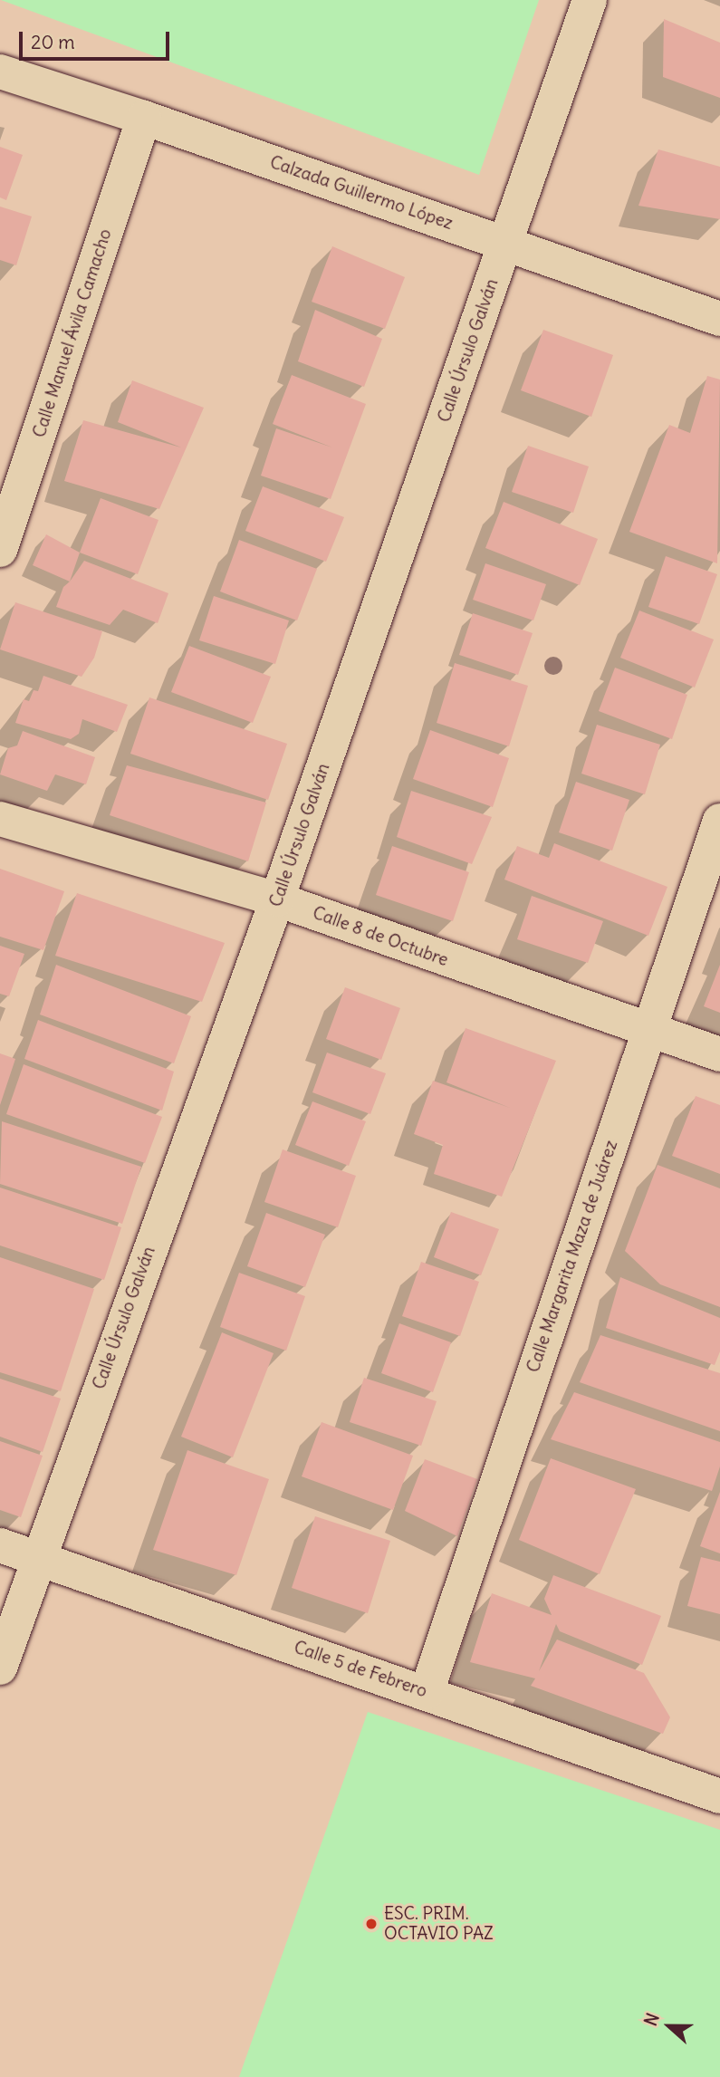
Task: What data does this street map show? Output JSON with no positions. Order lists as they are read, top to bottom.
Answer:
{
  "streets": {
    "street": [
      "Calzada Guillermo López",
      "Calle Manuel Ávila Camacho",
      "Calle Úrsulo Galván",
      "Calle 8 de Octubre",
      "Calle Margarita Maza de Juárez",
      "Calle 5 de Febrero"
    ]
  },
  "crossings": [
    ["Calzada Guillermo López", "Calle Manuel Ávila Camacho"],
    ["Calzada Guillermo López", "Calle Úrsulo Galván"],
    ["Calle Úrsulo Galván", "Calle 8 de Octubre"],
    ["Calle Úrsulo Galván", "Calle 5 de Febrero"],
    ["Calle 8 de Octubre", "Calle Margarita Maza de Juárez"],
    ["Calle Margarita Maza de Juárez", "Calle 5 de Febrero"]
  ],
  "places": ["ESC. PRIM. OCTAVIO PAZ"],
  "scale_bar": "20 m",
  "north": "left"
}
